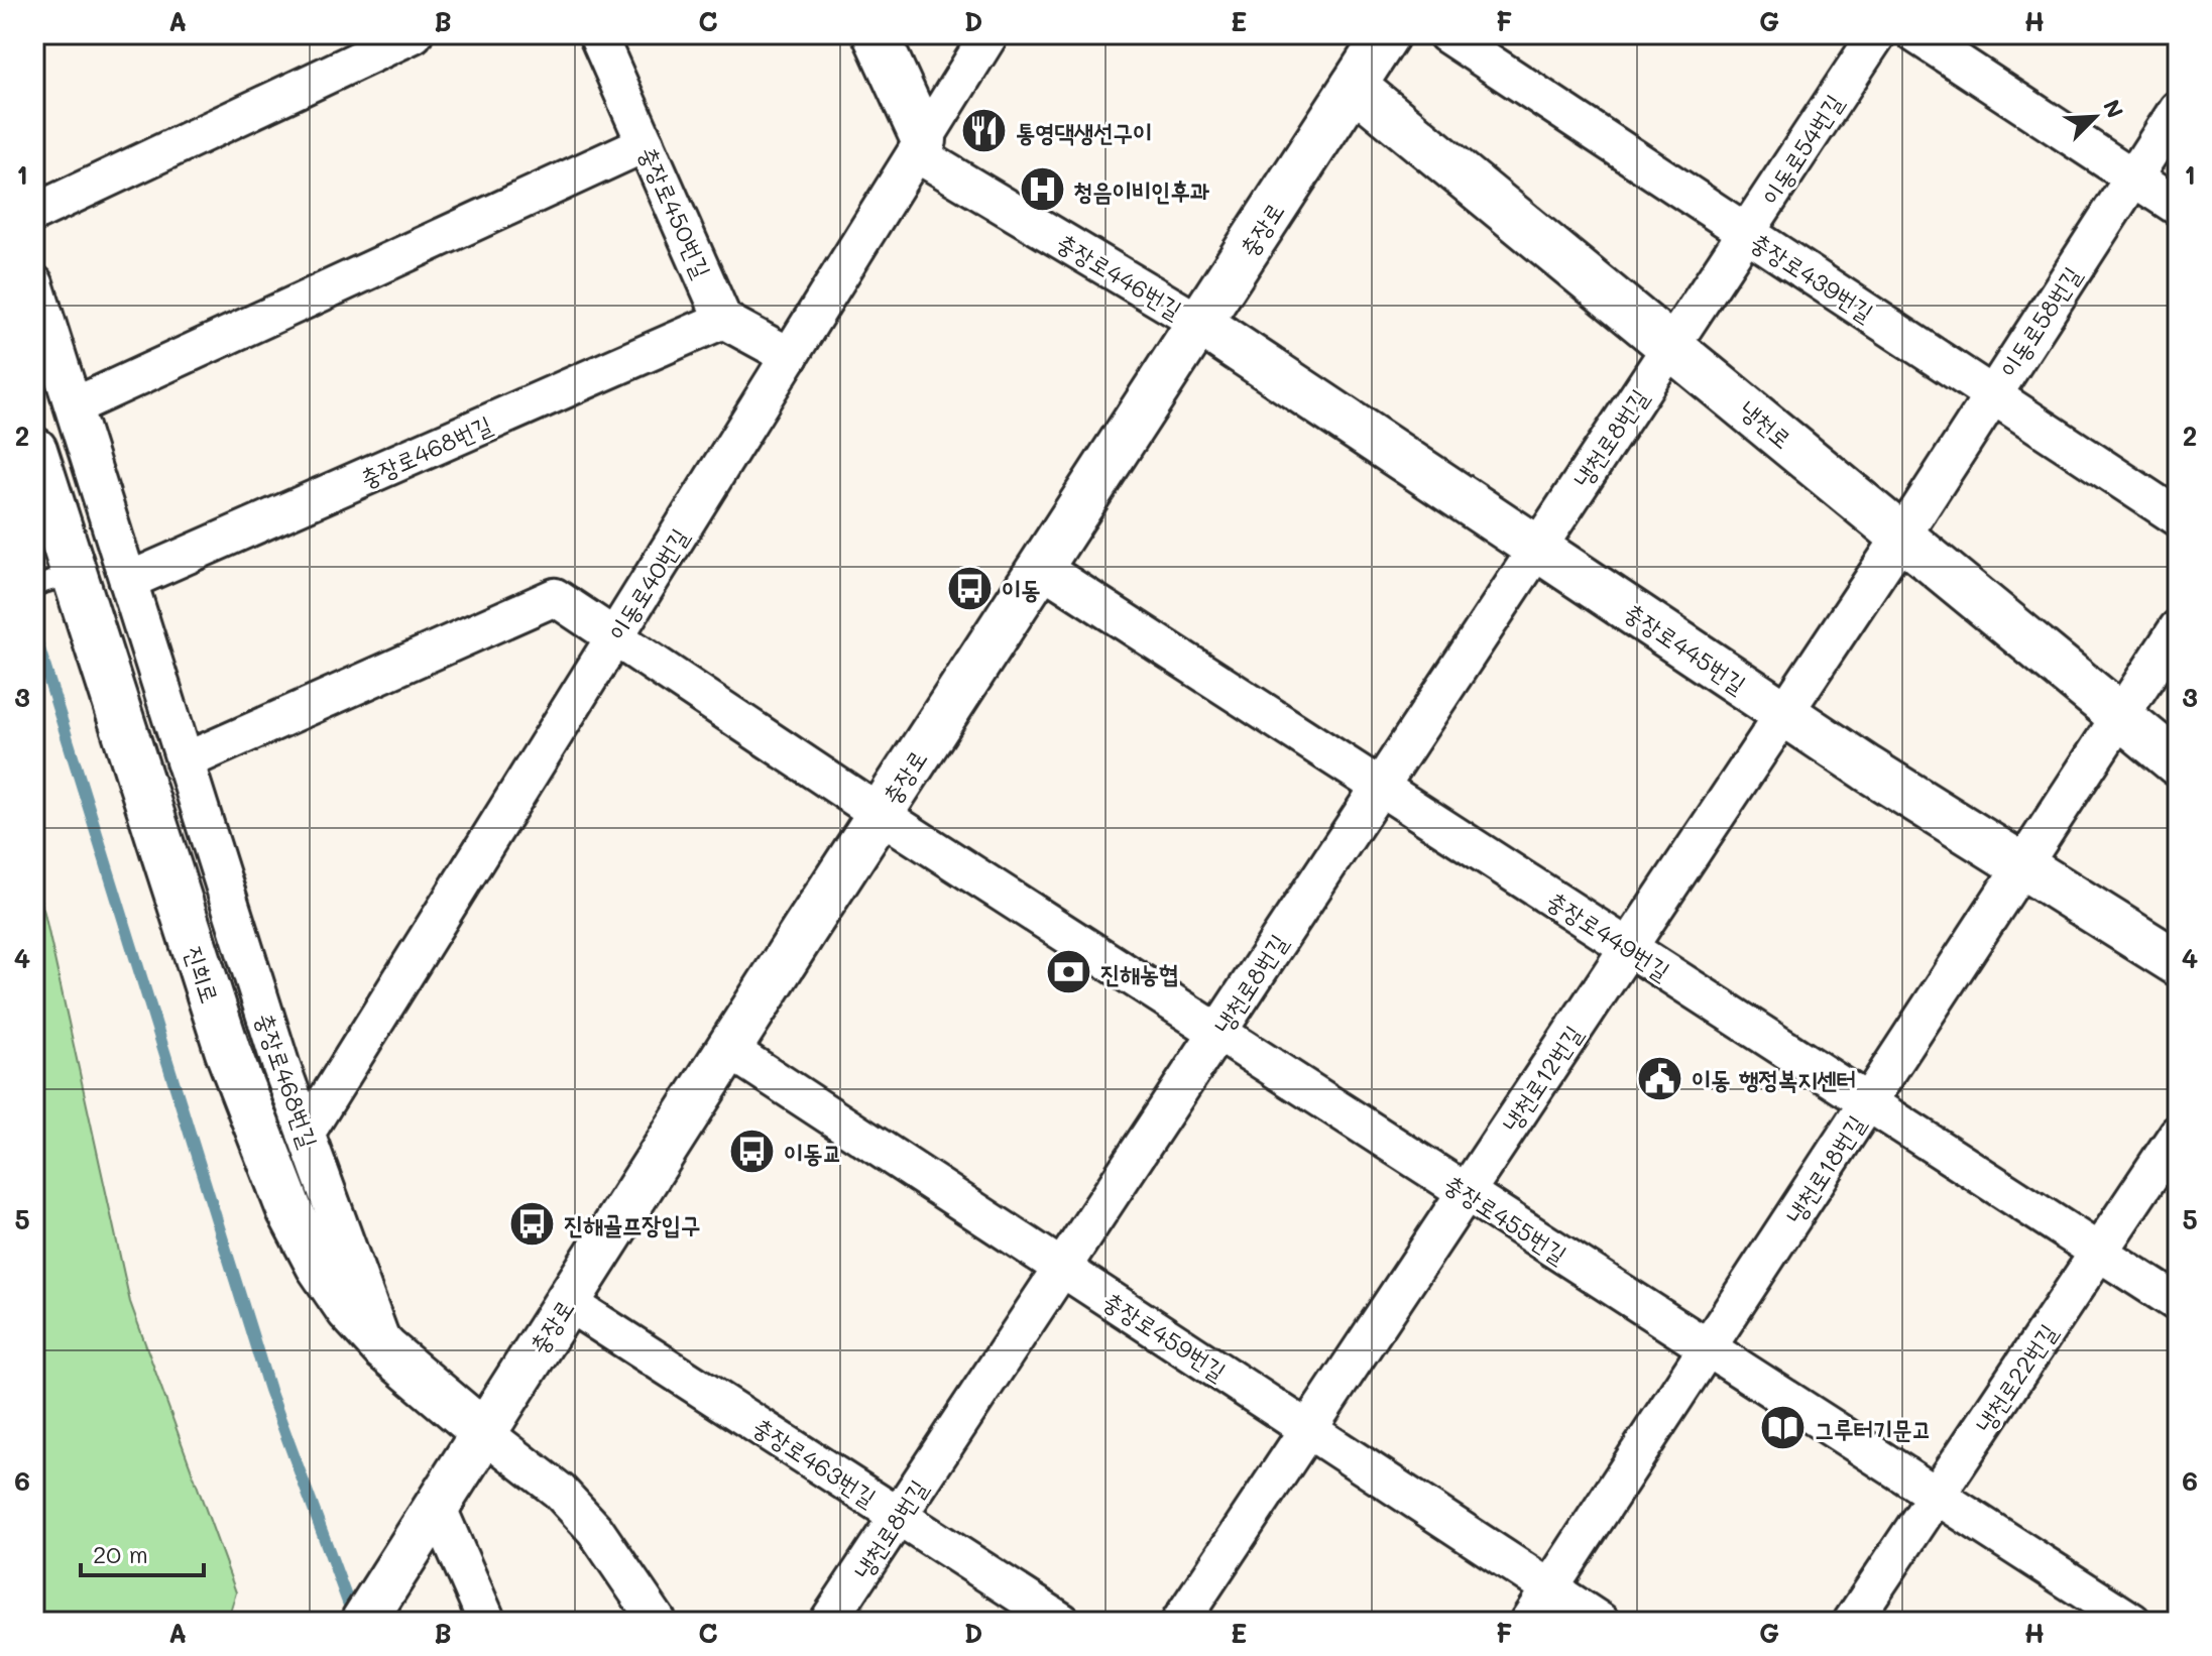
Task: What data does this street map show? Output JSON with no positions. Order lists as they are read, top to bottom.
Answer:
{
  "streets": {
    "main road": [
      "충장로",
      "냉천로",
      "충장로445번길",
      "진희로"
    ],
    "street": [
      "이동로54번길",
      "충장로450번길",
      "충장로446번길",
      "충장로439번길",
      "이동로58번길",
      "냉천로8번길",
      "충장로468번길",
      "이동로40번길",
      "충장로449번길",
      "냉천로12번길",
      "냉천로18번길",
      "충장로455번길",
      "충장로459번길",
      "냉천로22번길",
      "충장로463번길"
    ]
  },
  "crossings": [
    ["이동로54번길", "충장로439번길"],
    ["이동로54번길", "냉천로"],
    ["이동로54번길", "냉천로8번길"],
    ["충장로450번길", "충장로468번길"],
    ["충장로", "충장로446번길"],
    ["충장로", "냉천로"],
    ["충장로", "충장로445번길"],
    ["충장로", "충장로449번길"],
    ["충장로", "진희로"],
    ["충장로", "충장로455번길"],
    ["충장로", "충장로459번길"],
    ["충장로", "충장로463번길"],
    ["충장로446번길", "이동로40번길"],
    ["충장로446번길", "충장로445번길"],
    ["충장로439번길", "이동로58번길"],
    ["이동로58번길", "냉천로"],
    ["이동로58번길", "냉천로12번길"],
    ["냉천로", "냉천로8번길"],
    ["냉천로", "냉천로12번길"],
    ["냉천로", "냉천로18번길"],
    ["냉천로8번길", "충장로445번길"],
    ["냉천로8번길", "충장로449번길"],
    ["냉천로8번길", "충장로455번길"],
    ["냉천로8번길", "충장로459번길"],
    ["냉천로8번길", "충장로463번길"],
    ["충장로468번길", "이동로40번길"],
    ["충장로468번길", "진희로"],
    ["이동로40번길", "충장로455번길"],
    ["충장로445번길", "냉천로12번길"],
    ["충장로445번길", "냉천로18번길"],
    ["충장로449번길", "냉천로12번길"],
    ["충장로449번길", "냉천로18번길"],
    ["충장로449번길", "냉천로22번길"],
    ["냉천로12번길", "충장로455번길"],
    ["냉천로12번길", "충장로459번길"],
    ["냉천로18번길", "충장로455번길"],
    ["냉천로18번길", "충장로459번길"],
    ["충장로455번길", "냉천로22번길"]
  ],
  "places": {
    "restaurant": ["통영댁생선구이"],
    "hospital": ["청음이비인후과"],
    "bus stop": ["이동", "이동교", "진해골프장입구"],
    "bank": ["진해농협"],
    "public building": ["이동 행정복지센터"],
    "library": ["그루터기문고"]
  },
  "scale_bar": "20 m",
  "north": "top right",
  "grid": {
    "columns": [
      "A",
      "B",
      "C",
      "D",
      "E",
      "F",
      "G",
      "H"
    ],
    "rows": [
      "1",
      "2",
      "3",
      "4",
      "5",
      "6"
    ]
  }
}
